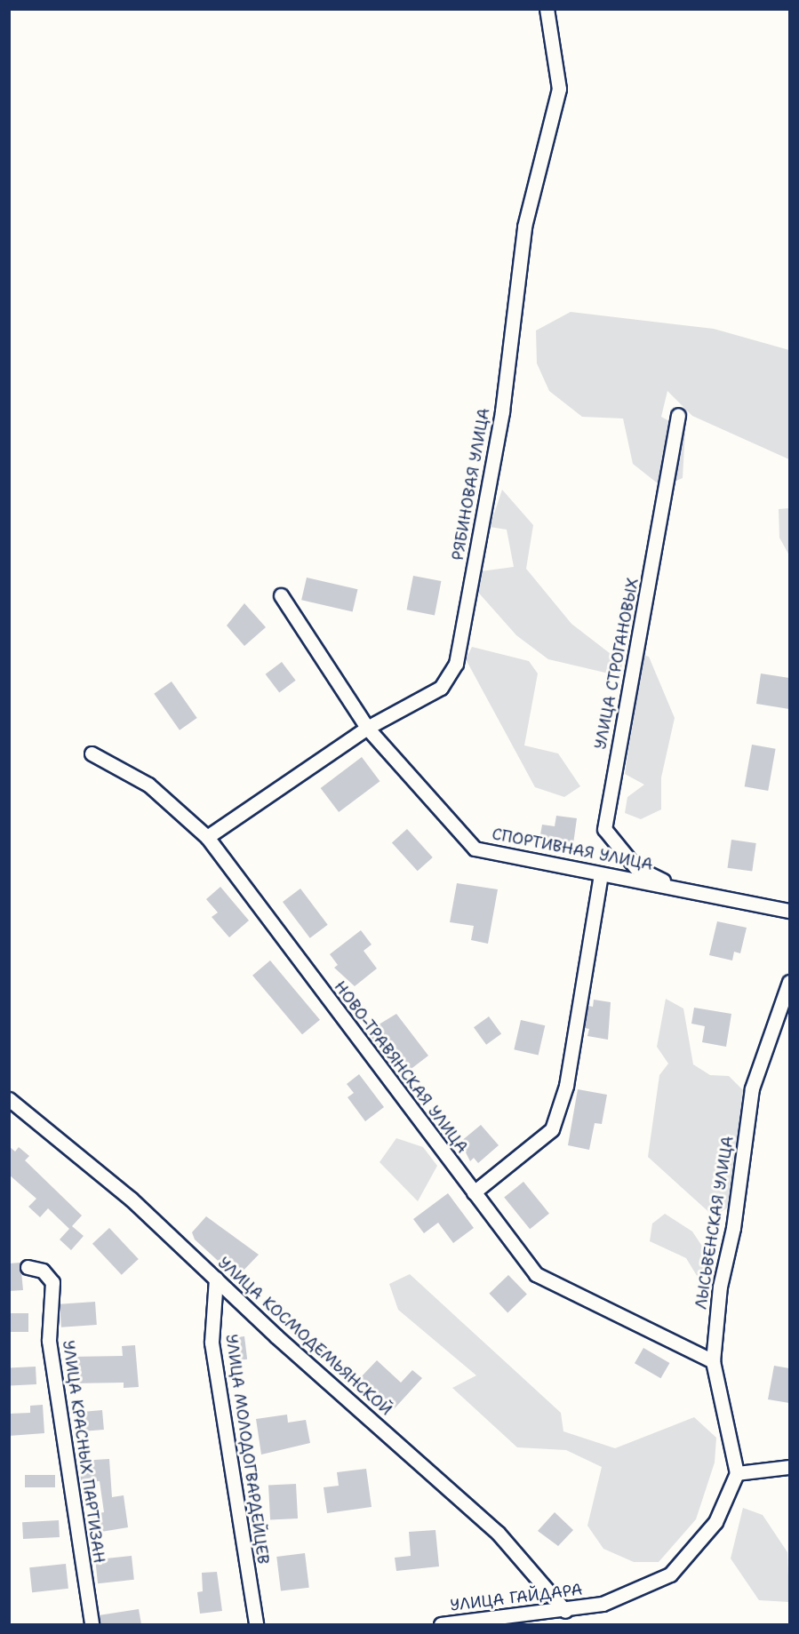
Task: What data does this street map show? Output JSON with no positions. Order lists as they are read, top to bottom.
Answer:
{
  "streets": {
    "street": [
      "РЯБИНОВАЯ УЛИЦА",
      "УЛИЦА СТРОГАНОВЫХ",
      "СПОРТИВНАЯ УЛИЦА",
      "НОВО-ТРАВЯНСКАЯ УЛИЦА",
      "ЛЫСЬВЕНСКАЯ УЛИЦА",
      "УЛИЦА КОСМОДЕМЬЯНСКОЙ",
      "УЛИЦА МОЛОДОГВАРДЕЙЦЕВ",
      "УЛИЦА КРАСНЫХ ПАРТИЗАН",
      "УЛИЦА ГАЙДАРА"
    ]
  },
  "crossings": [
    ["РЯБИНОВАЯ УЛИЦА", "СПОРТИВНАЯ УЛИЦА"],
    ["РЯБИНОВАЯ УЛИЦА", "НОВО-ТРАВЯНСКАЯ УЛИЦА"],
    ["УЛИЦА СТРОГАНОВЫХ", "СПОРТИВНАЯ УЛИЦА"],
    ["НОВО-ТРАВЯНСКАЯ УЛИЦА", "ЛЫСЬВЕНСКАЯ УЛИЦА"],
    ["ЛЫСЬВЕНСКАЯ УЛИЦА", "УЛИЦА ГАЙДАРА"],
    ["УЛИЦА КОСМОДЕМЬЯНСКОЙ", "УЛИЦА МОЛОДОГВАРДЕЙЦЕВ"],
    ["УЛИЦА КОСМОДЕМЬЯНСКОЙ", "УЛИЦА ГАЙДАРА"]
  ]
}
